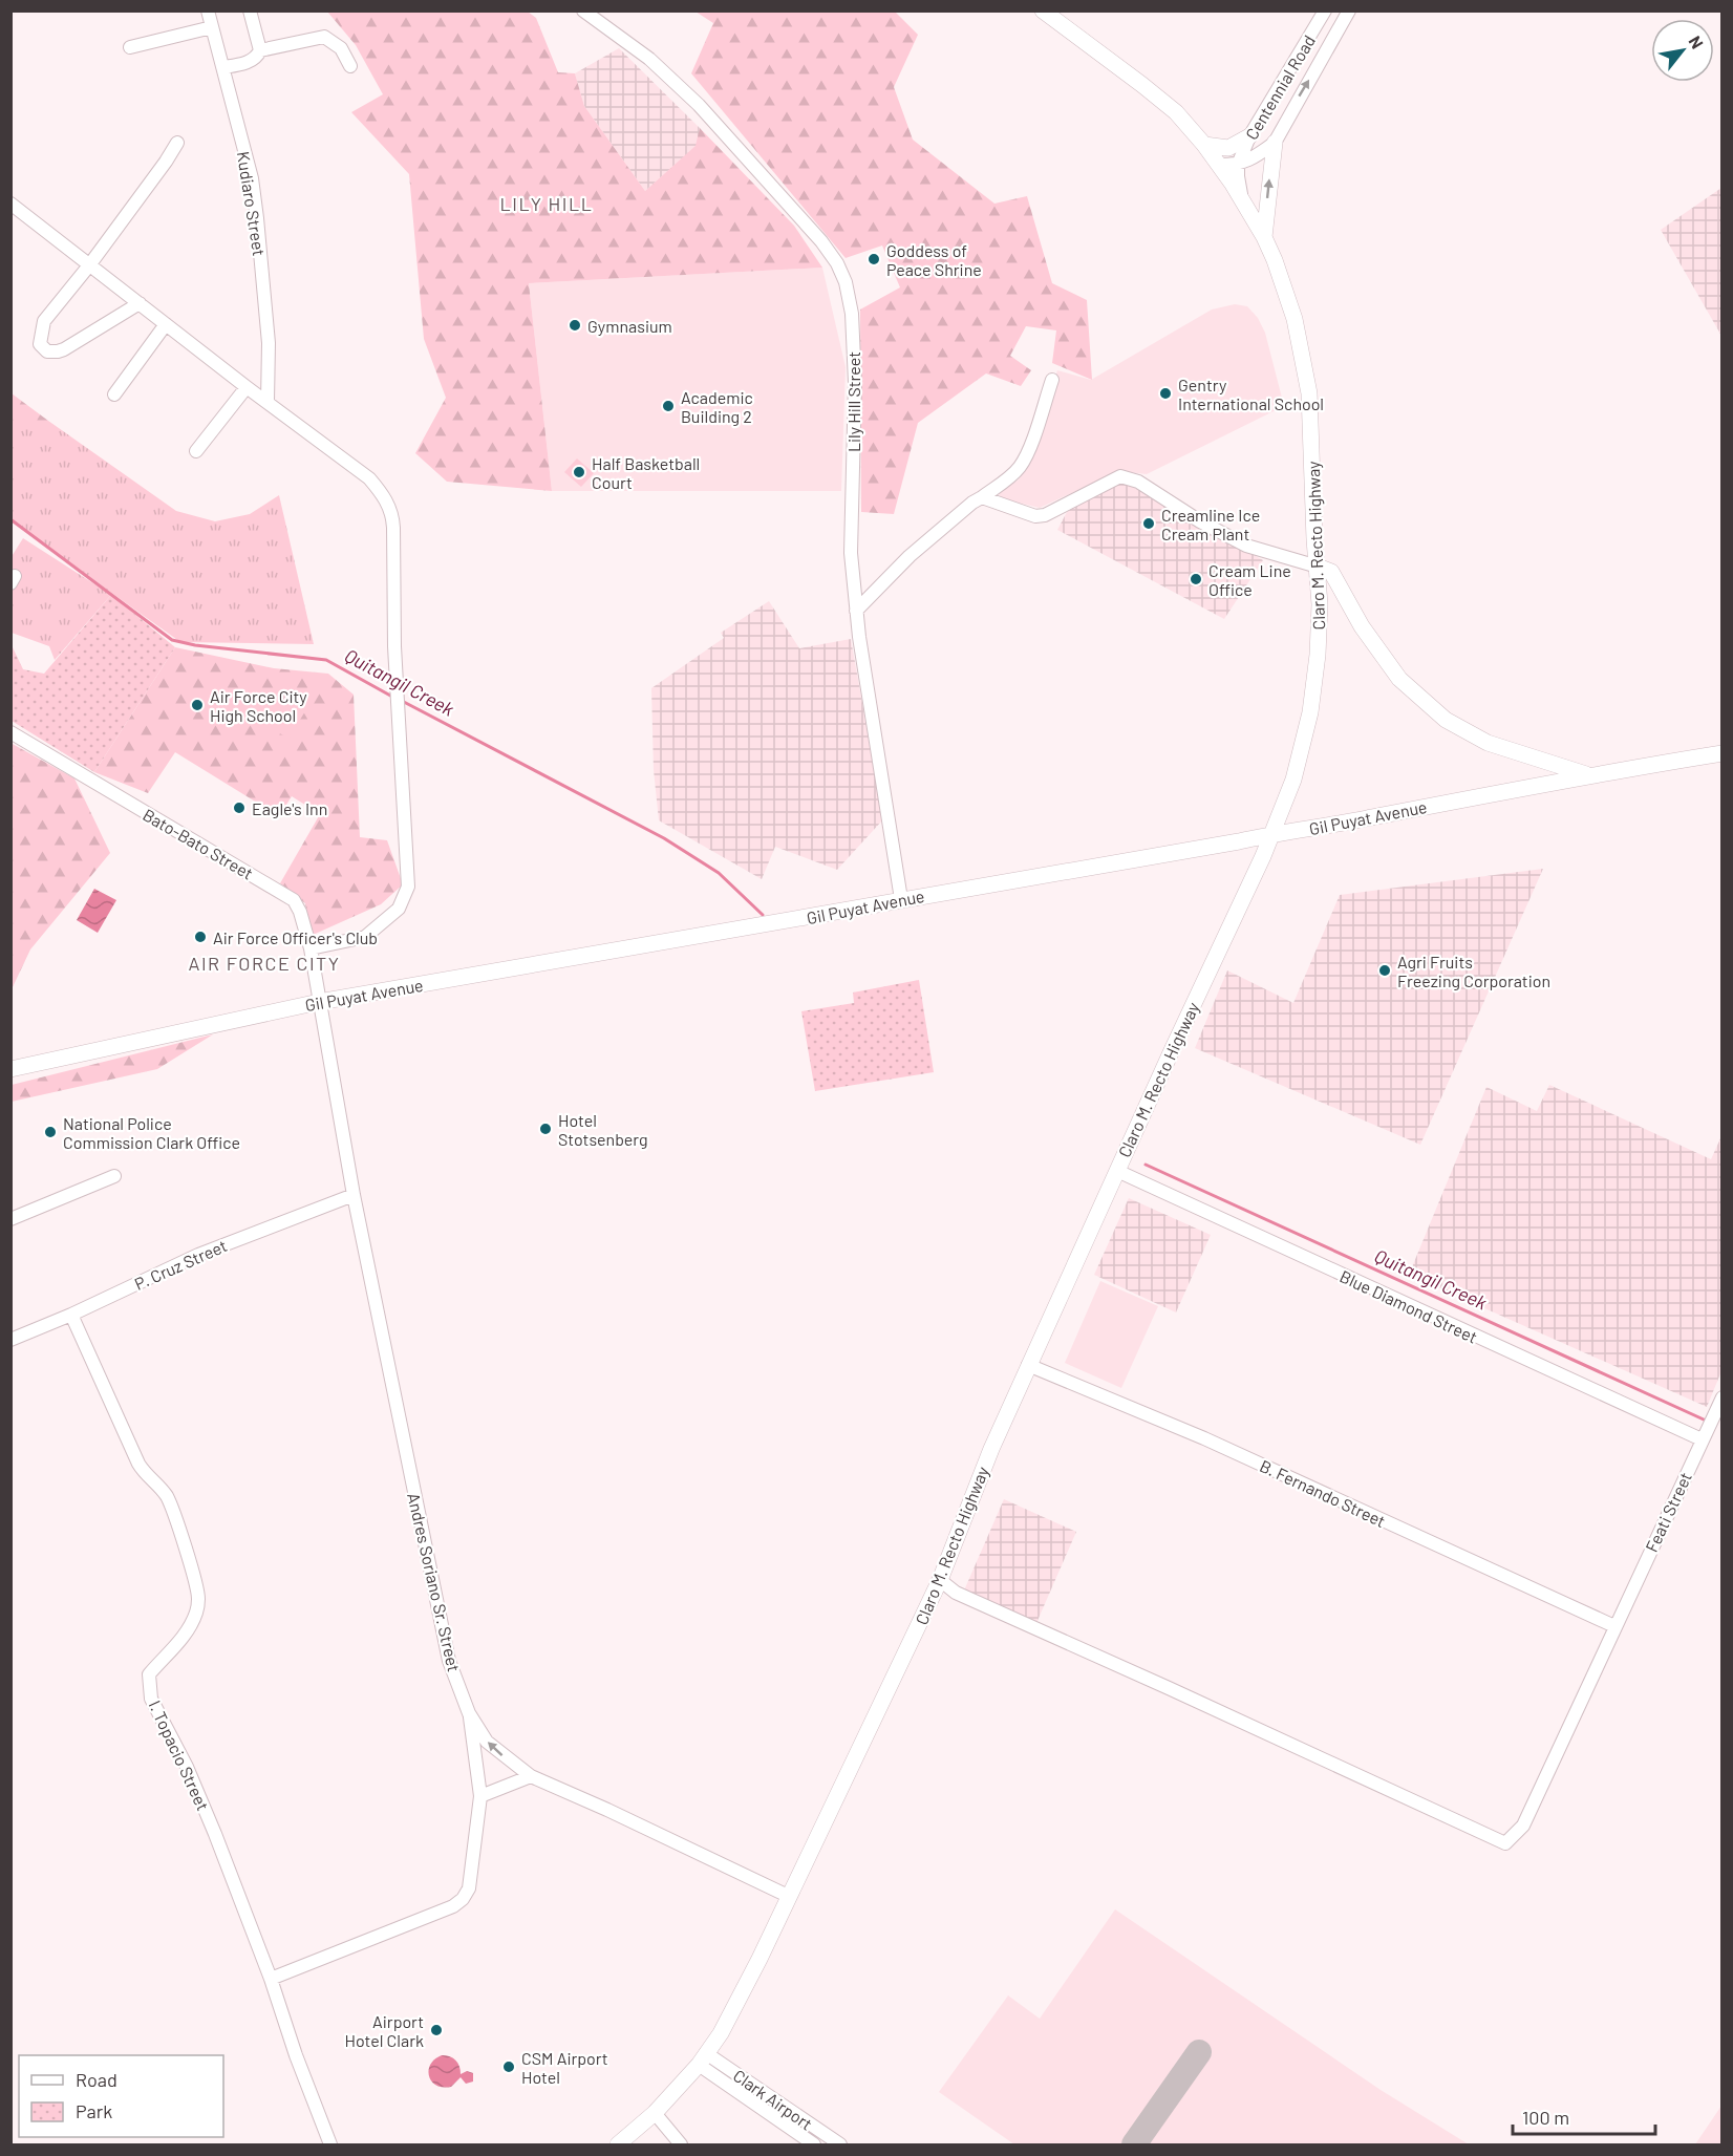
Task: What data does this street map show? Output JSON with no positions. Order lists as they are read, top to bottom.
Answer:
{
  "streets": {
    "main road": ["Claro M. Recto Highway", "Gil Puyat Avenue"],
    "street": [
      "Centennial Road",
      "Kudiaro Street",
      "Lily Hill Street",
      "Bato-Bato Street",
      "P. Cruz Street",
      "Blue Diamond Street",
      "B. Fernando Street",
      "Feati Street",
      "Andres Soriano Sr. Street",
      "I. Topacio Street",
      "Clark Airport"
    ]
  },
  "crossings": [
    ["Centennial Road", "Claro M. Recto Highway"],
    ["Lily Hill Street", "Gil Puyat Avenue"],
    ["Claro M. Recto Highway", "Gil Puyat Avenue"],
    ["Claro M. Recto Highway", "Blue Diamond Street"],
    ["Claro M. Recto Highway", "B. Fernando Street"],
    ["Claro M. Recto Highway", "Feati Street"],
    ["Claro M. Recto Highway", "Andres Soriano Sr. Street"],
    ["Claro M. Recto Highway", "Clark Airport"],
    ["Gil Puyat Avenue", "Bato-Bato Street"],
    ["Gil Puyat Avenue", "Andres Soriano Sr. Street"],
    ["Bato-Bato Street", "Andres Soriano Sr. Street"],
    ["P. Cruz Street", "Andres Soriano Sr. Street"],
    ["P. Cruz Street", "I. Topacio Street"],
    ["Blue Diamond Street", "Feati Street"],
    ["B. Fernando Street", "Feati Street"]
  ],
  "districts": ["LILY HILL", "AIR FORCE CITY"],
  "water": ["Quitangil Creek"],
  "places": [
    "Goddess of Peace Shrine",
    "Gymnasium",
    "Gentry International School",
    "Academic Building 2",
    "Half Basketball Court",
    "Creamline Ice Cream Plant",
    "Cream Line Office",
    "Air Force City High School",
    "Eagle's Inn",
    "Air Force Officer's Club",
    "Agri Fruits Freezing Corporation",
    "Hotel Stotsenberg",
    "National Police Commission Clark Office",
    "Airport Hotel Clark",
    "CSM Airport Hotel"
  ],
  "legend": ["Road", "Park"],
  "scale_bar": "100 m",
  "north": "top right"
}
